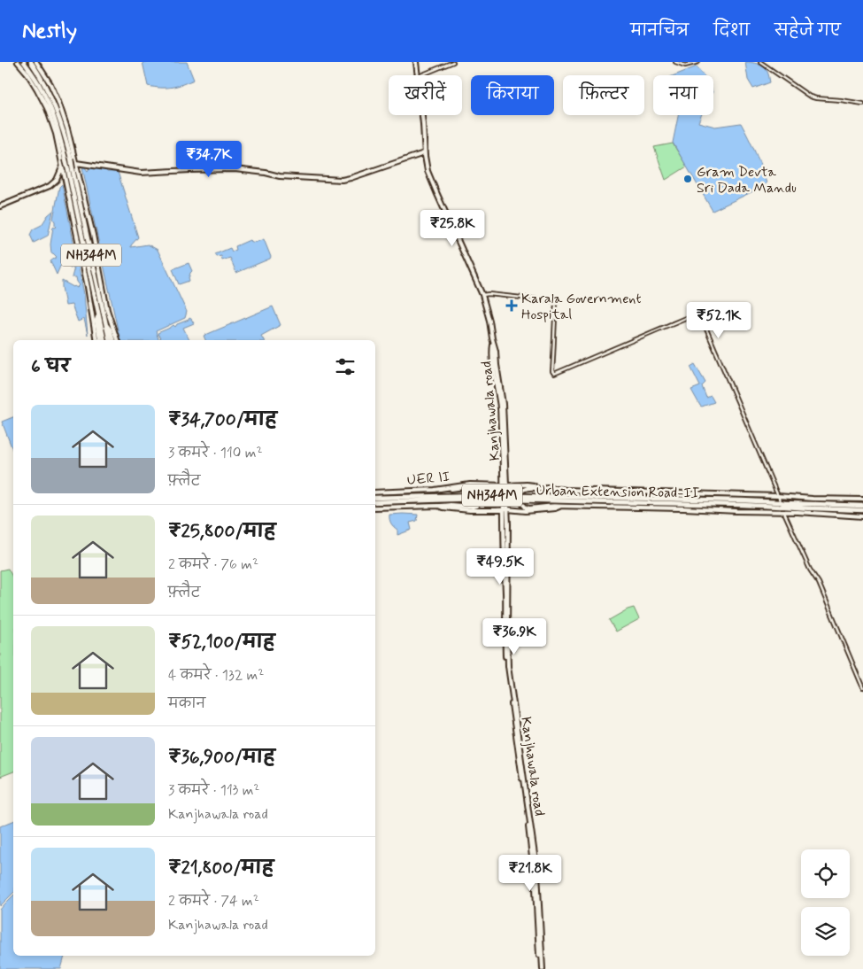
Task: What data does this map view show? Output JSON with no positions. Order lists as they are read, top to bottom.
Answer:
{
  "streets": {
    "highway": ["NH344M", "Urban Extension Road-II"],
    "main road": ["Kanjhawala road", "UER II"]
  },
  "crossings": [
    ["Kanjhawala road", "UER II"]
  ],
  "places": {
    "other": ["Gram Devta Sri Dada Mandu"],
    "health": ["Karala Government Hospital"]
  },
  "page": {
    "header": "Nestly",
    "nav": ["मानचित्र", "दिशा", "सहेजे गए"],
    "chip": [
      "खरीदें",
      "किराया",
      "फ़िल्टर",
      "नया"
    ],
    "price": [
      "₹34.7K",
      "₹25.8K",
      "₹52.1K",
      "₹49.5K",
      "₹36.9K",
      "₹21.8K"
    ],
    "heading": "6 घर",
    "list": [
      {
        "name": "₹34,700/माह",
        "note": "3 कमरे · 110 m² · फ़्लैट"
      },
      {
        "name": "₹25,800/माह",
        "note": "2 कमरे · 76 m² · फ़्लैट"
      },
      {
        "name": "₹52,100/माह",
        "note": "4 कमरे · 132 m² · मकान"
      },
      {
        "name": "₹36,900/माह",
        "note": "3 कमरे · 113 m² · Kanjhawala road"
      },
      {
        "name": "₹21,800/माह",
        "note": "2 कमरे · 74 m² · Kanjhawala road"
      }
    ]
  }
}
